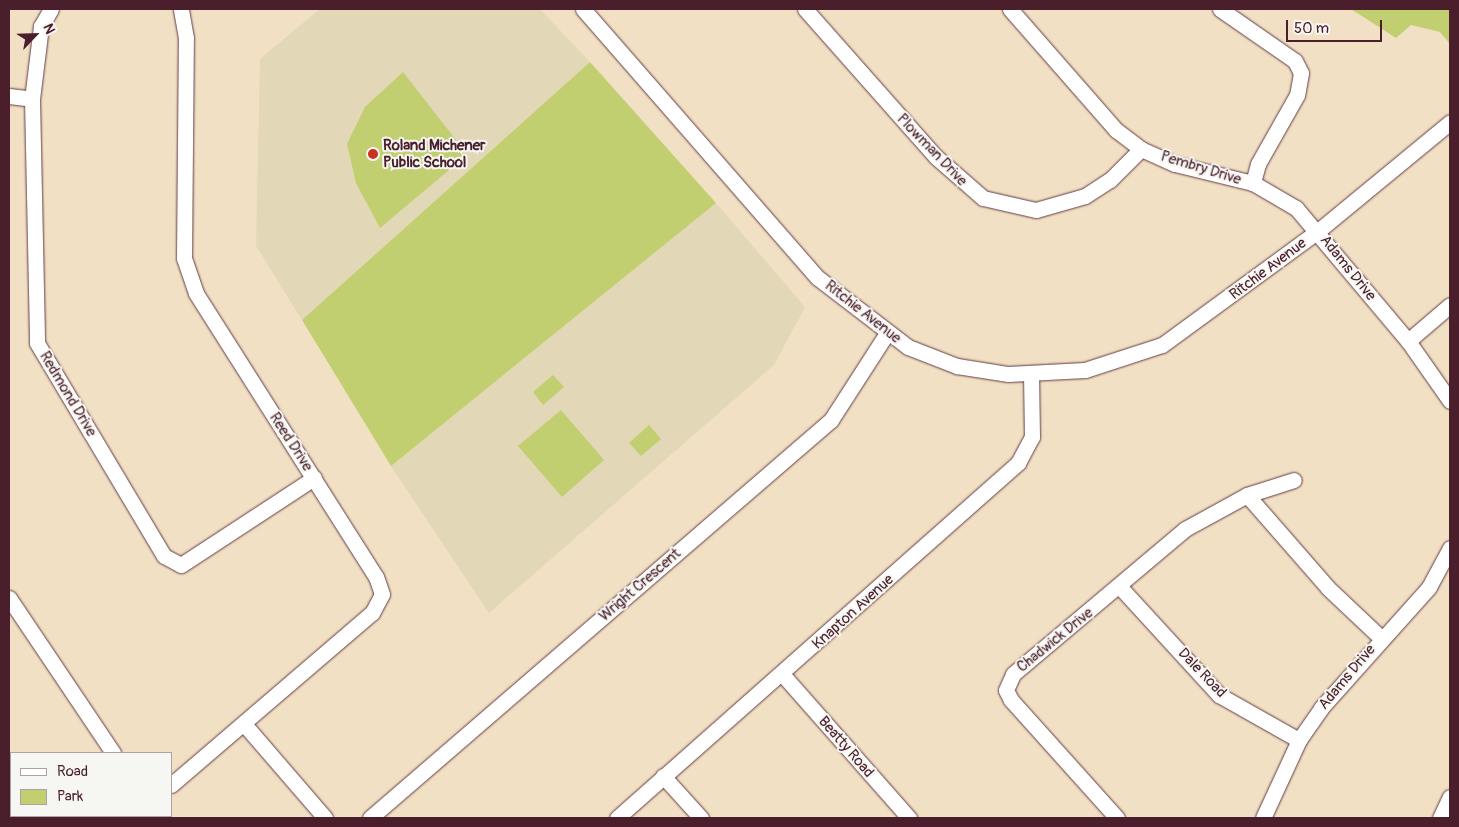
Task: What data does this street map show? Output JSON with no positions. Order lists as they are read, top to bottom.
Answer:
{
  "streets": {
    "street": [
      "Plowman Drive",
      "Pembry Drive",
      "Adams Drive",
      "Ritchie Avenue",
      "Redmond Drive",
      "Reed Drive",
      "Wright Crescent",
      "Knapton Avenue",
      "Chadwick Drive",
      "Dale Road",
      "Beatty Road"
    ]
  },
  "crossings": [
    ["Plowman Drive", "Pembry Drive"],
    ["Pembry Drive", "Adams Drive"],
    ["Pembry Drive", "Ritchie Avenue"],
    ["Adams Drive", "Ritchie Avenue"],
    ["Adams Drive", "Dale Road"],
    ["Ritchie Avenue", "Wright Crescent"],
    ["Ritchie Avenue", "Knapton Avenue"],
    ["Redmond Drive", "Reed Drive"],
    ["Knapton Avenue", "Beatty Road"],
    ["Chadwick Drive", "Dale Road"]
  ],
  "places": ["Roland Michener Public School"],
  "legend": ["Road", "Park"],
  "scale_bar": "50 m",
  "north": "top right"
}
